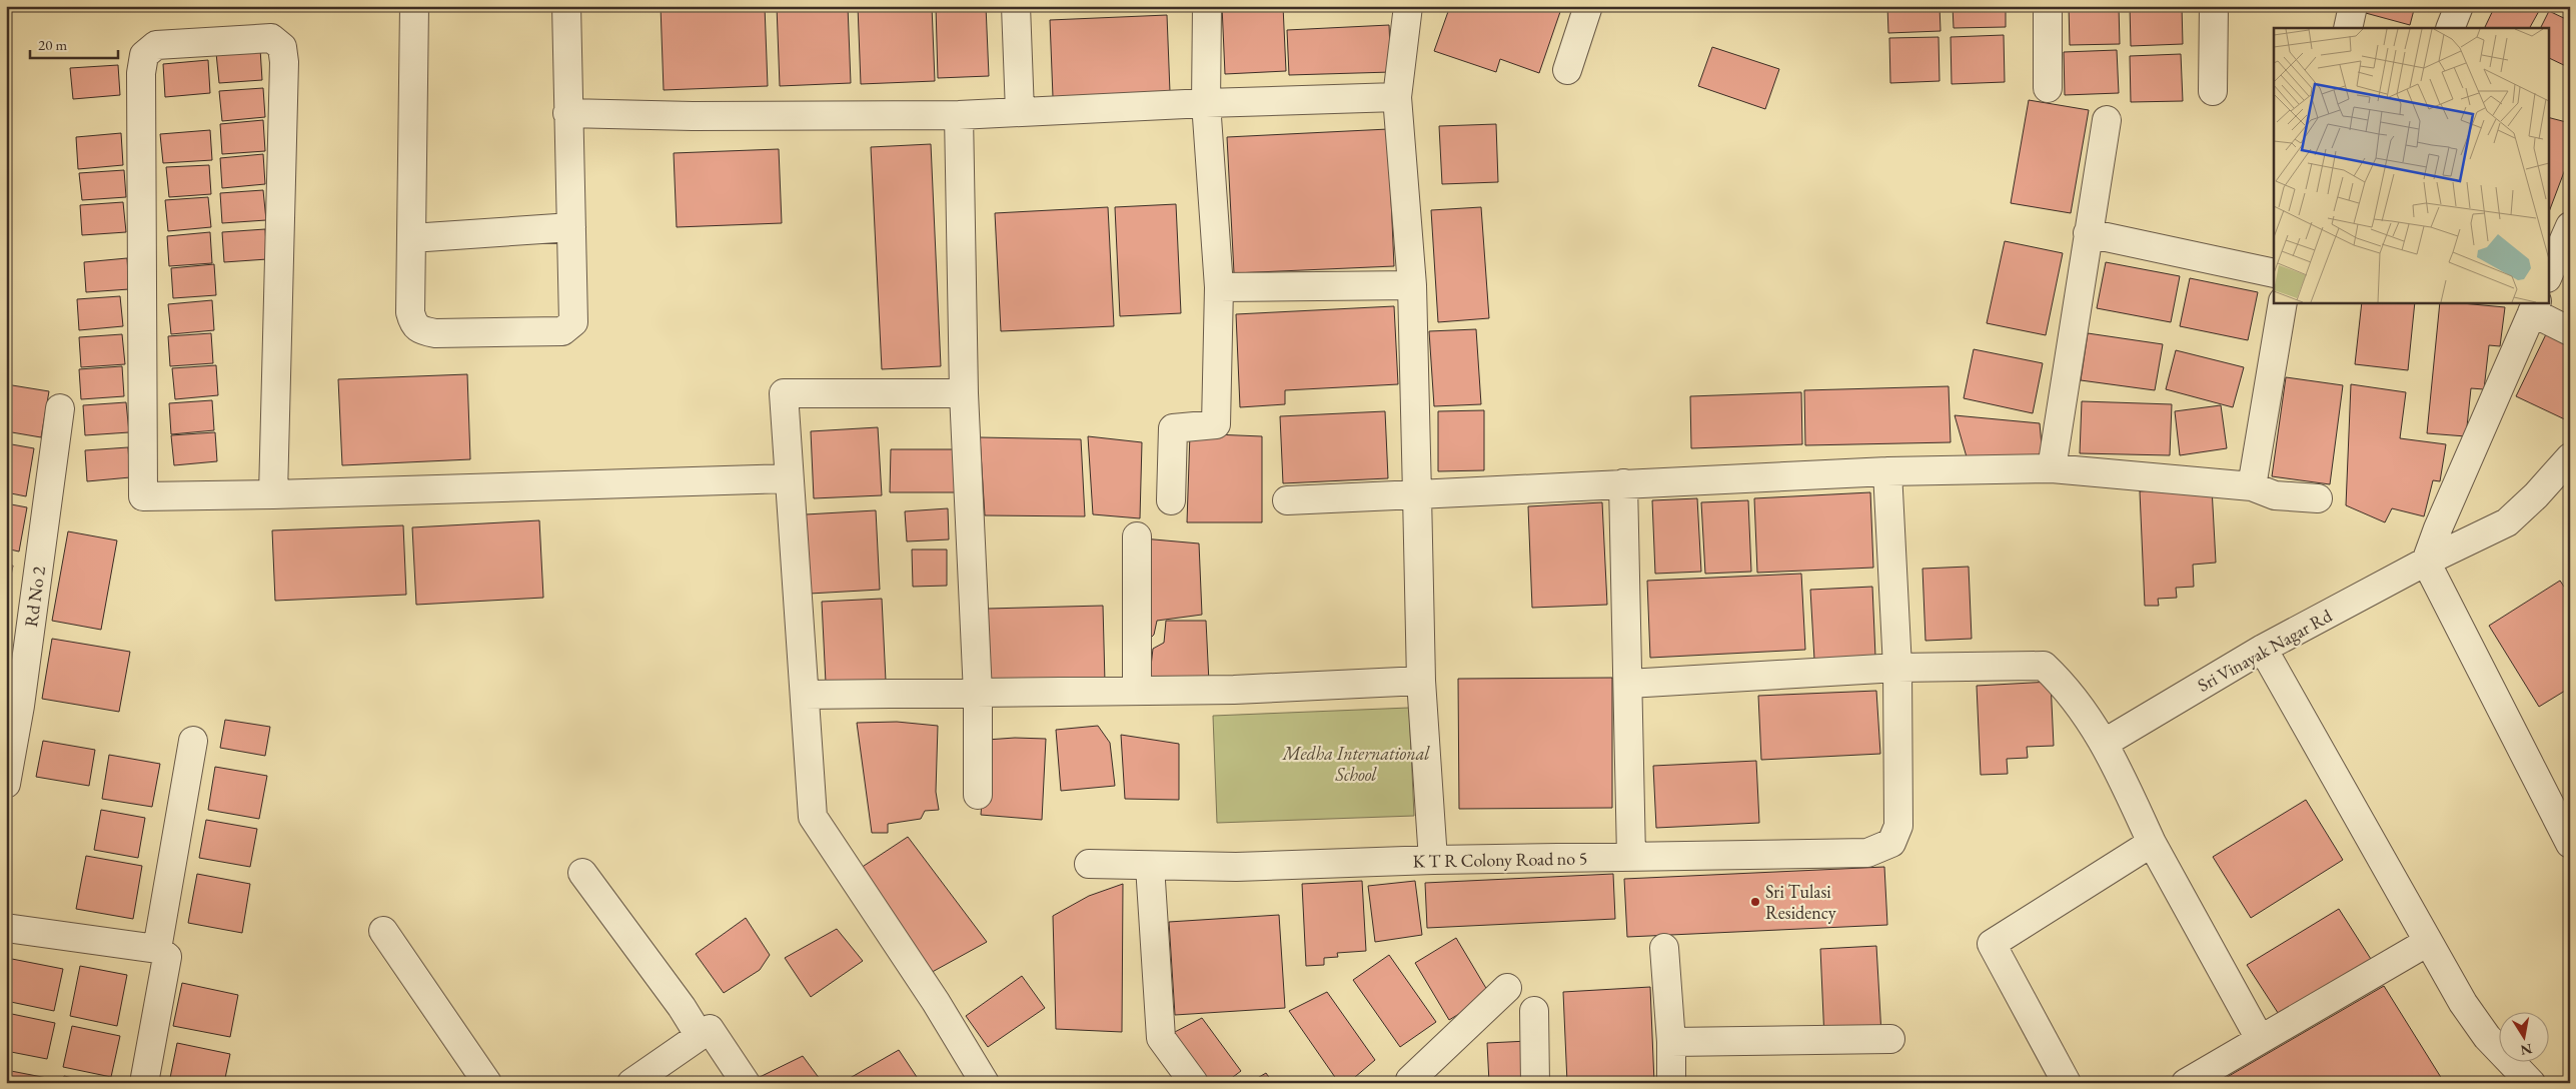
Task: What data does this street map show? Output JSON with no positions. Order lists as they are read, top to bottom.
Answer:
{
  "streets": {
    "street": ["Rd No 2", "Sri Vinayak Nagar Rd", "K T R Colony Road no 5"]
  },
  "parks": ["Medha International School"],
  "places": ["Sri Tulasi Residency"],
  "scale_bar": "20 m",
  "north": "bottom"
}
